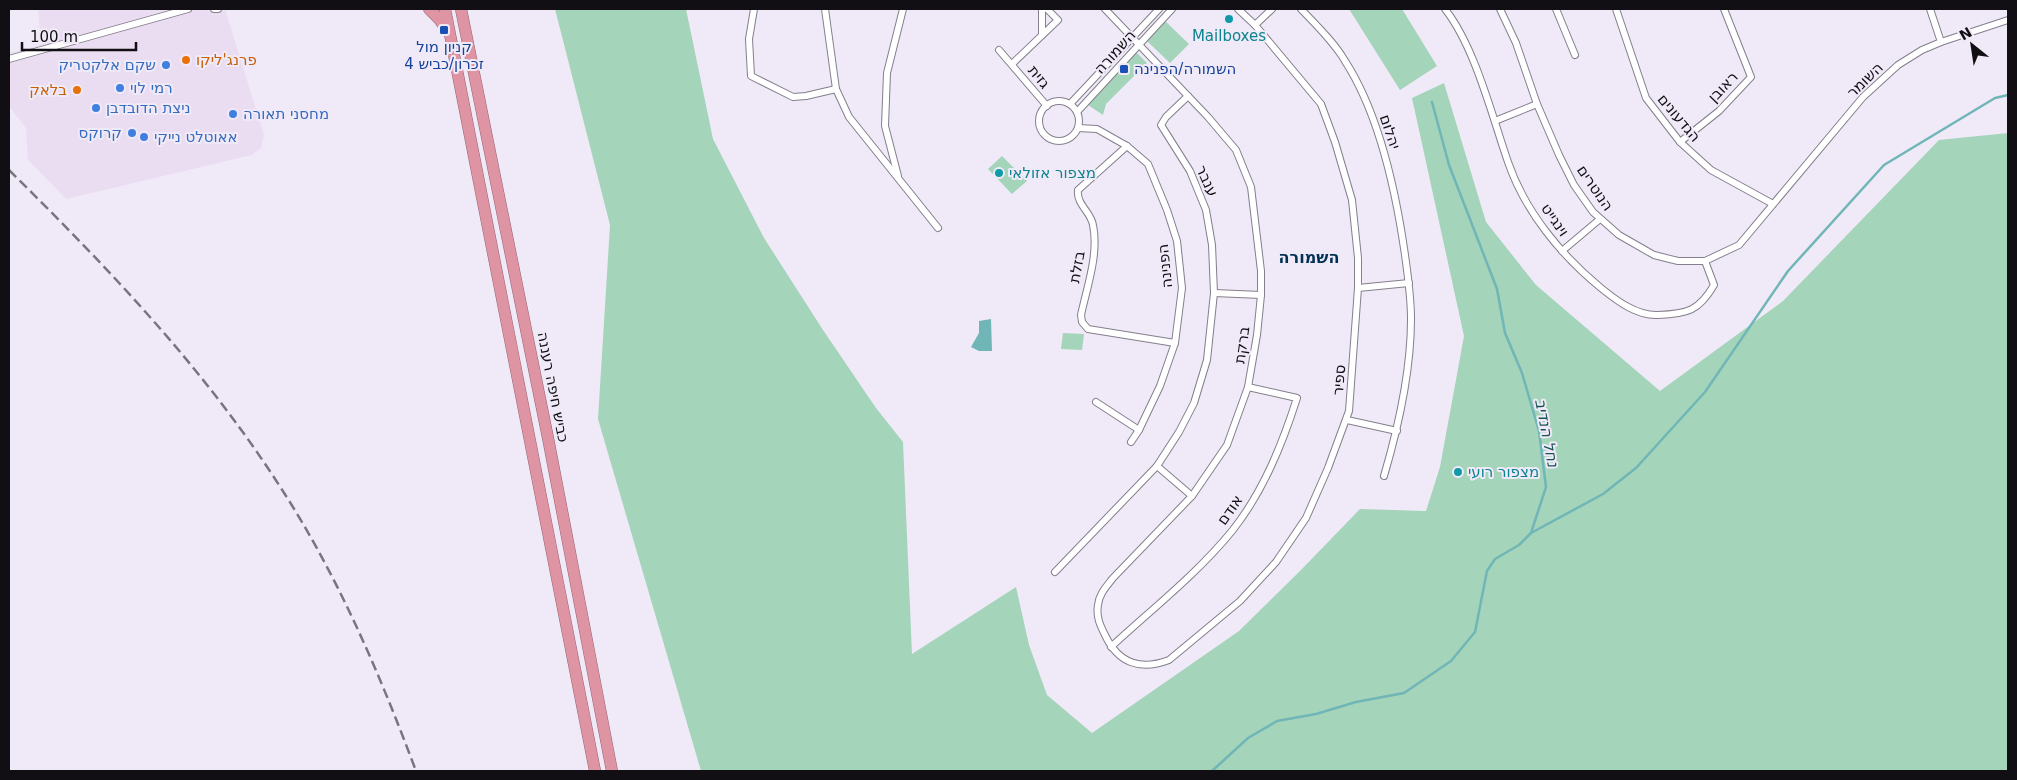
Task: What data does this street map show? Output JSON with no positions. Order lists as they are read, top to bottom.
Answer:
{
  "streets": {
    "highway": ["כביש חיפה רעננה"],
    "street": [
      "השמורה",
      "גזית",
      "השומר",
      "ראובן",
      "הגדעונים",
      "יהלום",
      "ענבר",
      "הנוטרים",
      "וינגייט",
      "הפנינה",
      "בזלת",
      "ברקת",
      "ספיר",
      "אודם"
    ]
  },
  "crossings": [
    ["השמורה", "גזית"],
    ["השמורה", "הפנינה"],
    ["השמורה", "ברקת"],
    ["גזית", "הפנינה"],
    ["השומר", "הגדעונים"],
    ["השומר", "הנוטרים"],
    ["ראובן", "הגדעונים"],
    ["הגדעונים", "הנוטרים"],
    ["ענבר", "ברקת"],
    ["הנוטרים", "וינגייט"],
    ["הפנינה", "בזלת"],
    ["ברקת", "ספיר"],
    ["ברקת", "אודם"],
    ["ספיר", "אודם"]
  ],
  "districts": ["השמורה"],
  "water": ["נחל הנדיב"],
  "places": {
    "other": [
      "Mailboxes",
      "פרנג'ליקו",
      "שקם אלקטריק",
      "רמי לוי",
      "בלאק",
      "ניצת הדובדבן",
      "מחסני תאורה",
      "קרוקס",
      "אאוטלט נייקי",
      "מצפור אזולאי",
      "מצפור רועי"
    ],
    "transit": ["קניון מול זכרון/כביש 4", "השמורה/הפנינה"]
  },
  "scale_bar": "100 m",
  "north": "top left"
}
